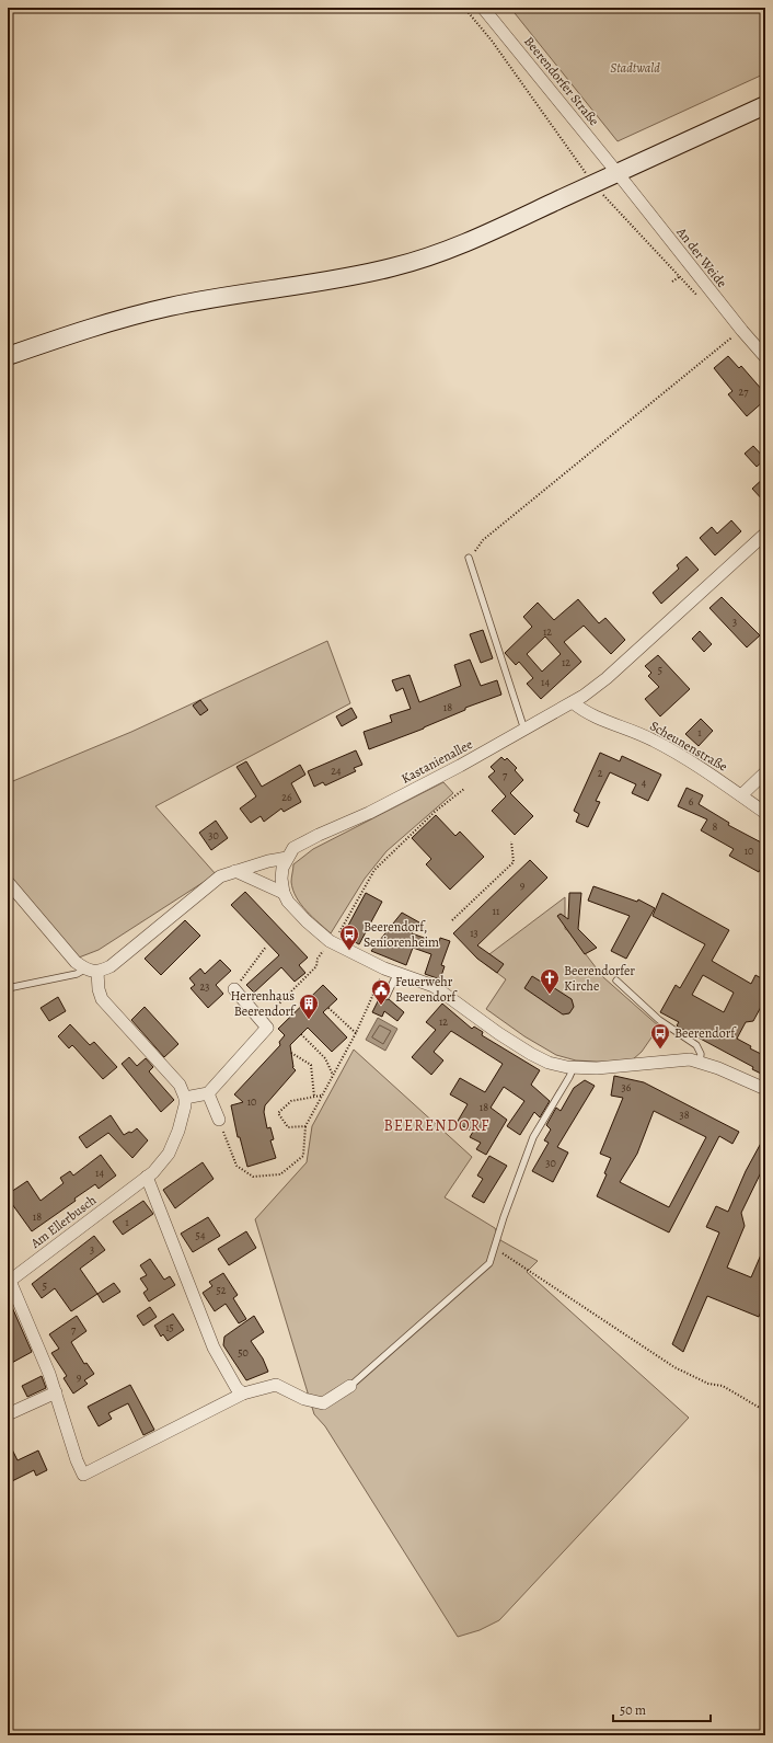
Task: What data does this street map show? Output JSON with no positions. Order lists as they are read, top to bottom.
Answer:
{
  "streets": {
    "street": [
      "Beerendorfer Straße",
      "An der Weide",
      "Scheunenstraße",
      "Kastanienallee",
      "Am Ellerbusch"
    ]
  },
  "crossings": [
    ["Beerendorfer Straße", "An der Weide"],
    ["Scheunenstraße", "Kastanienallee"]
  ],
  "districts": ["BEERENDORF"],
  "parks": ["Stadtwald"],
  "places": {
    "bus stop": ["Beerendorf, Seniorenheim", "Beerendorf"],
    "church": ["Beerendorfer Kirche"],
    "public building": ["Feuerwehr Beerendorf"],
    "building": ["Herrenhaus Beerendorf"]
  },
  "house_numbers": [
    "27",
    "3",
    "12",
    "12",
    "5",
    "14",
    "18",
    "1",
    "24",
    "2",
    "7",
    "4",
    "26",
    "6",
    "8",
    "30",
    "10",
    "9",
    "11",
    "13",
    "23",
    "12",
    "36",
    "10",
    "18",
    "38",
    "30",
    "14",
    "18",
    "1",
    "54",
    "3",
    "5",
    "52",
    "15",
    "7",
    "50",
    "9"
  ],
  "scale_bar": "50 m"
}
